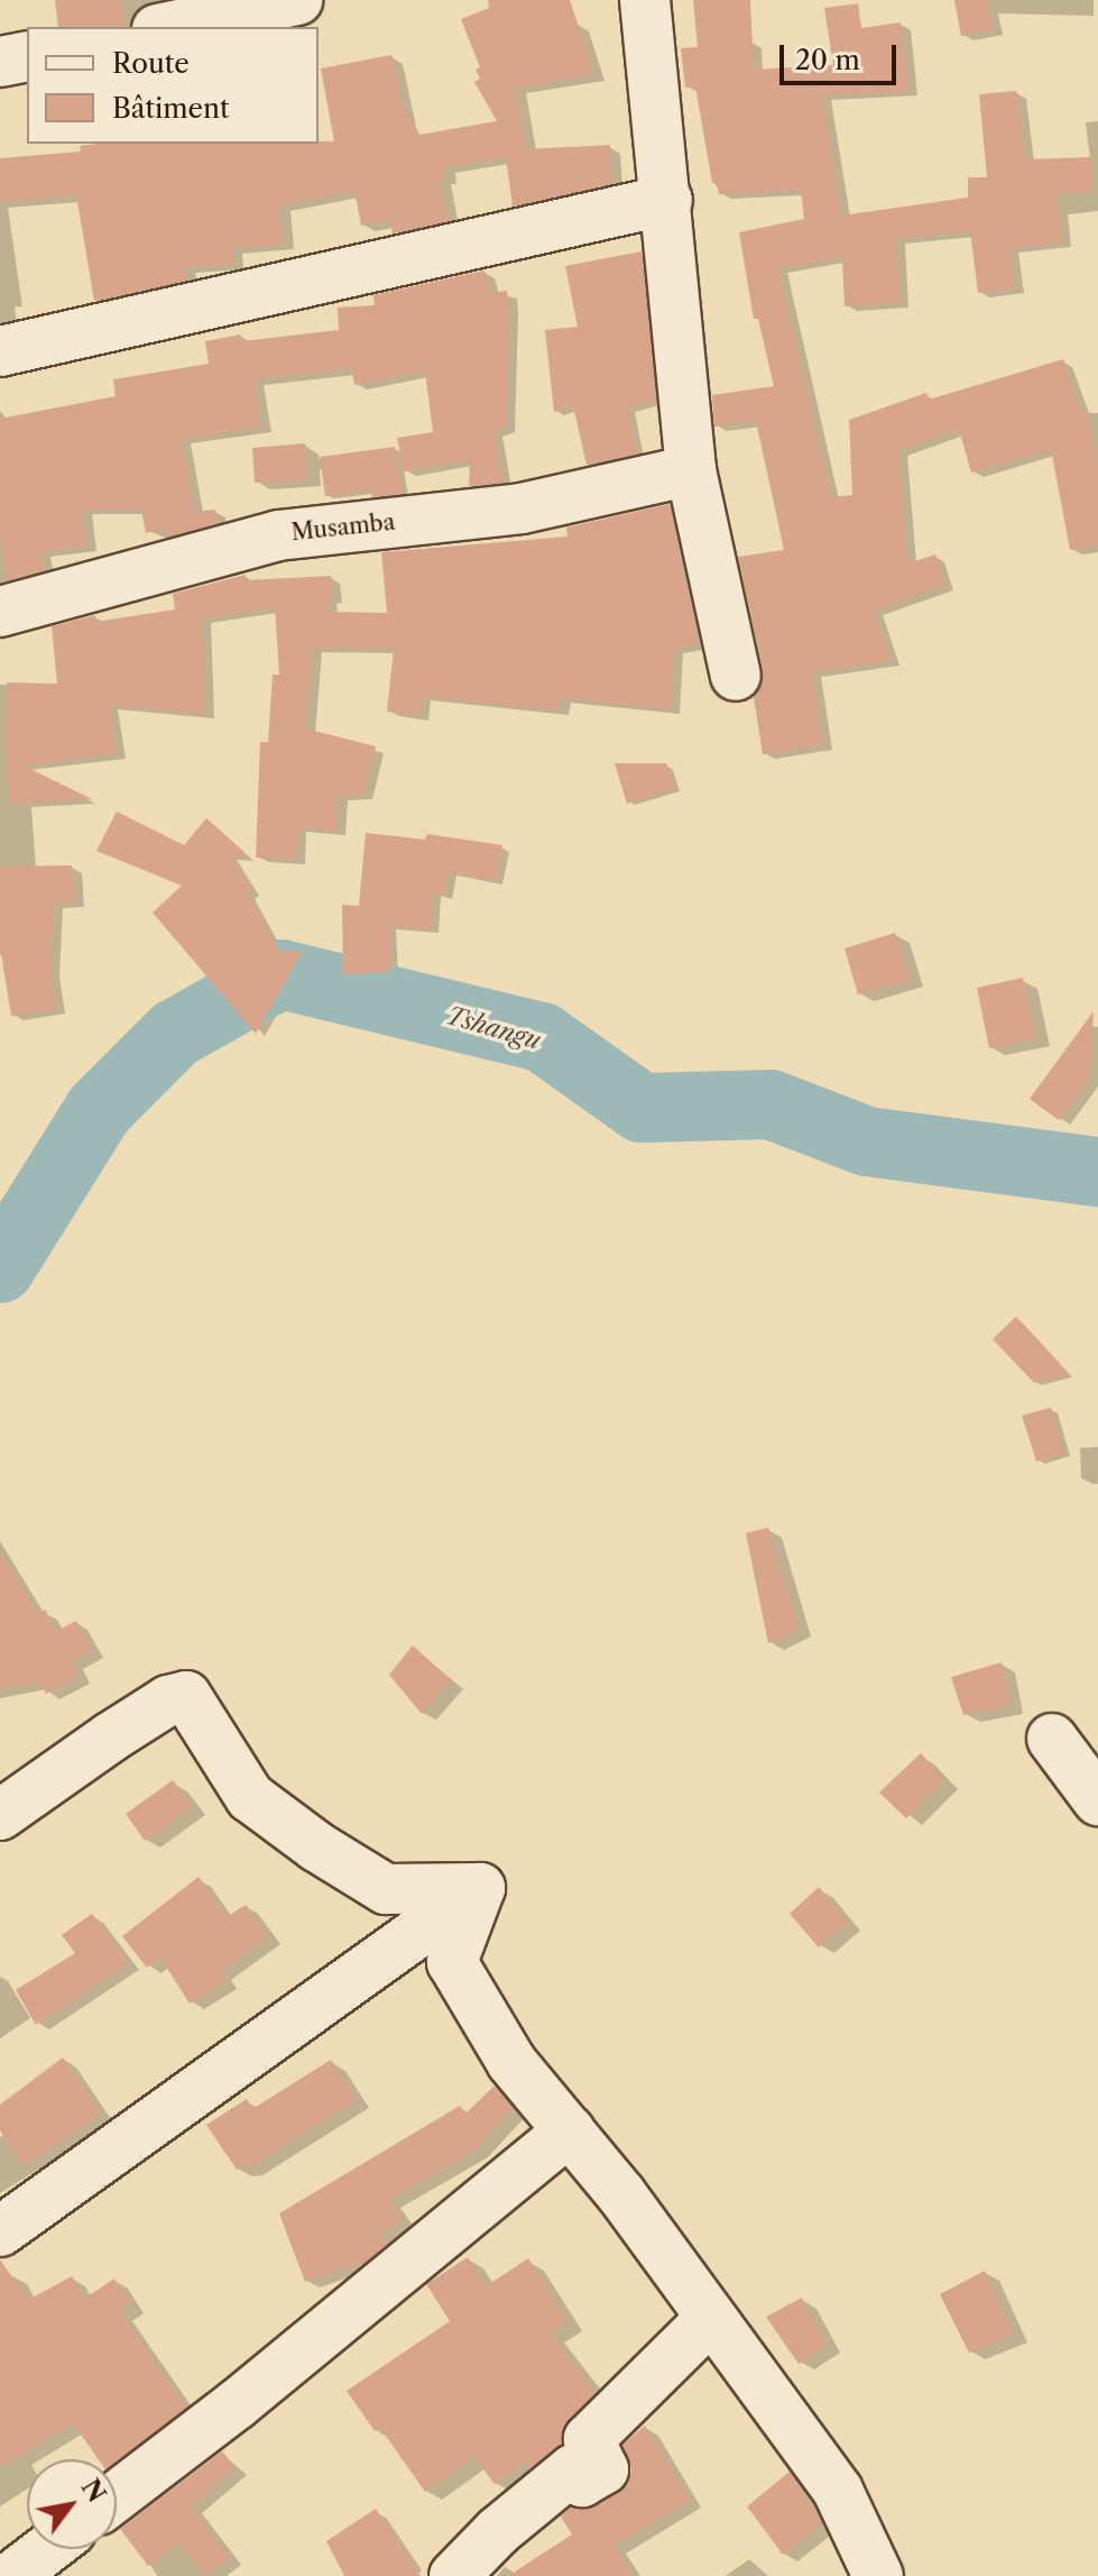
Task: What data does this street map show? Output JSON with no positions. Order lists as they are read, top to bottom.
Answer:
{
  "streets": {
    "street": ["Musamba"]
  },
  "water": ["Tshangu"],
  "legend": ["Route", "Bâtiment"],
  "scale_bar": "20 m",
  "north": "top right"
}
